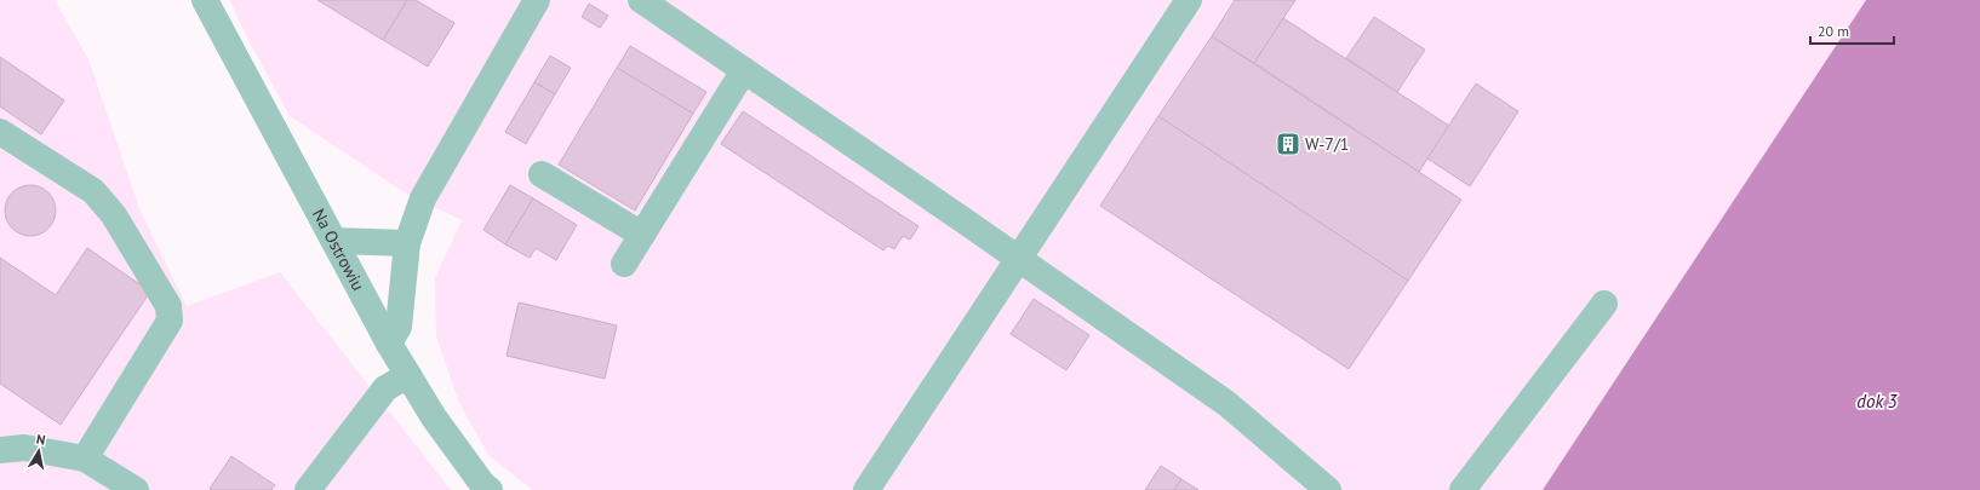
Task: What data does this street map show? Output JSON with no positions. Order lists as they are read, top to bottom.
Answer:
{
  "streets": {
    "street": ["Na Ostrowiu"]
  },
  "water": ["dok 3"],
  "places": {
    "building": ["W-7/1"]
  },
  "scale_bar": "20 m",
  "north": "top"
}
